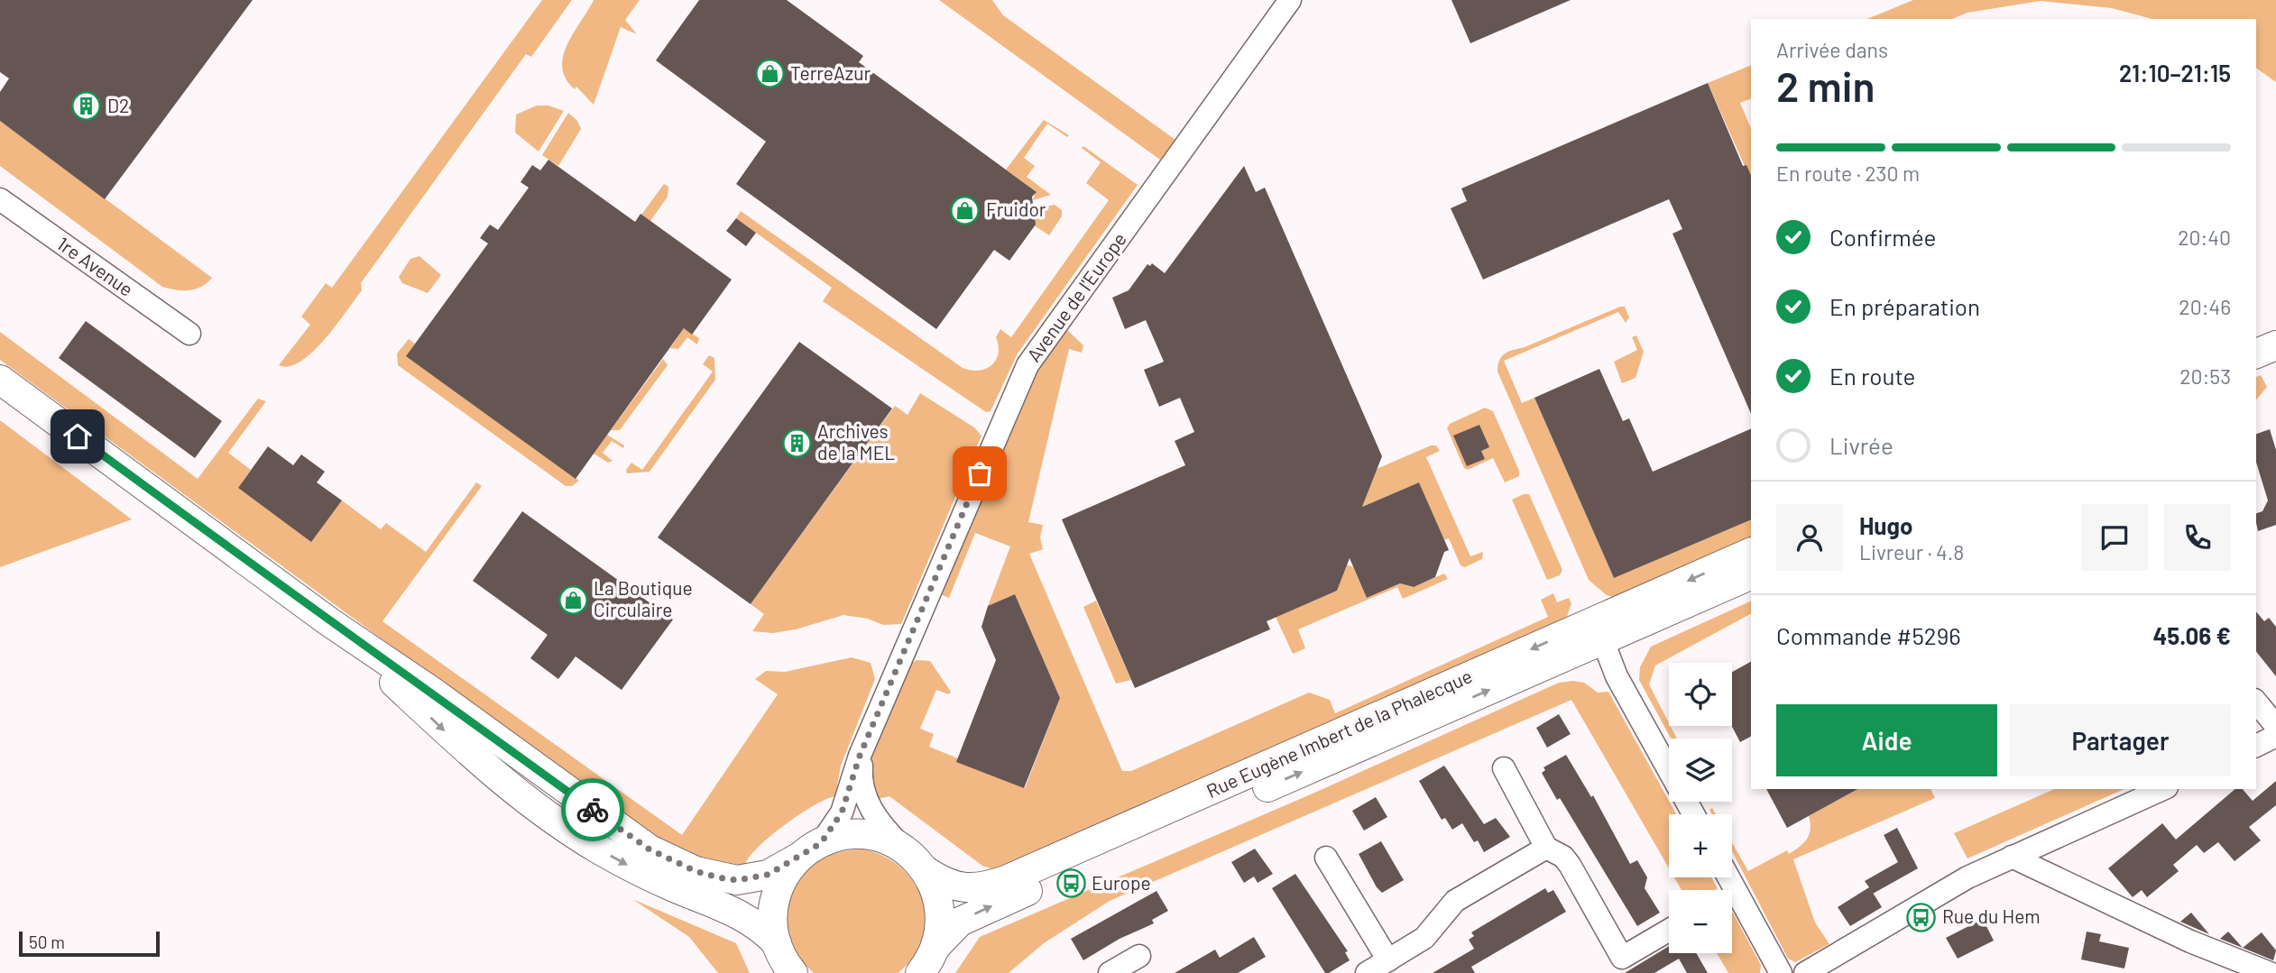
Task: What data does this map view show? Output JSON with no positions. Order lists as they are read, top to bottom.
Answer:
{
  "streets": {
    "street": ["1re Avenue", "Avenue de l'Europe", "Rue Eugène Imbert de la Phalecque"]
  },
  "crossings": [
    ["Avenue de l'Europe", "Rue Eugène Imbert de la Phalecque"]
  ],
  "places": {
    "shop": ["TerreAzur", "Fruidor", "La Boutique Circulaire"],
    "building": ["D2", "Archives de la MEL"],
    "bus stop": ["Europe", "Rue du Hem"]
  },
  "scale_bar": "50 m",
  "page": {
    "heading": ["2 min", "Arrivée dans", "21:10–21:15"],
    "panel": [
      "Hugo",
      "Livreur · 4.8",
      "Commande #5296",
      "45.06 €"
    ],
    "bar": "En route · 230 m",
    "list": [
      ["Confirmée", "20:40"],
      ["En préparation", "20:46"],
      ["En route", "20:53"],
      "Livrée"
    ],
    "map_buttons": ["+", "−"],
    "buttons": ["Aide", "Partager"],
    "scale": "50 m"
  }
}
